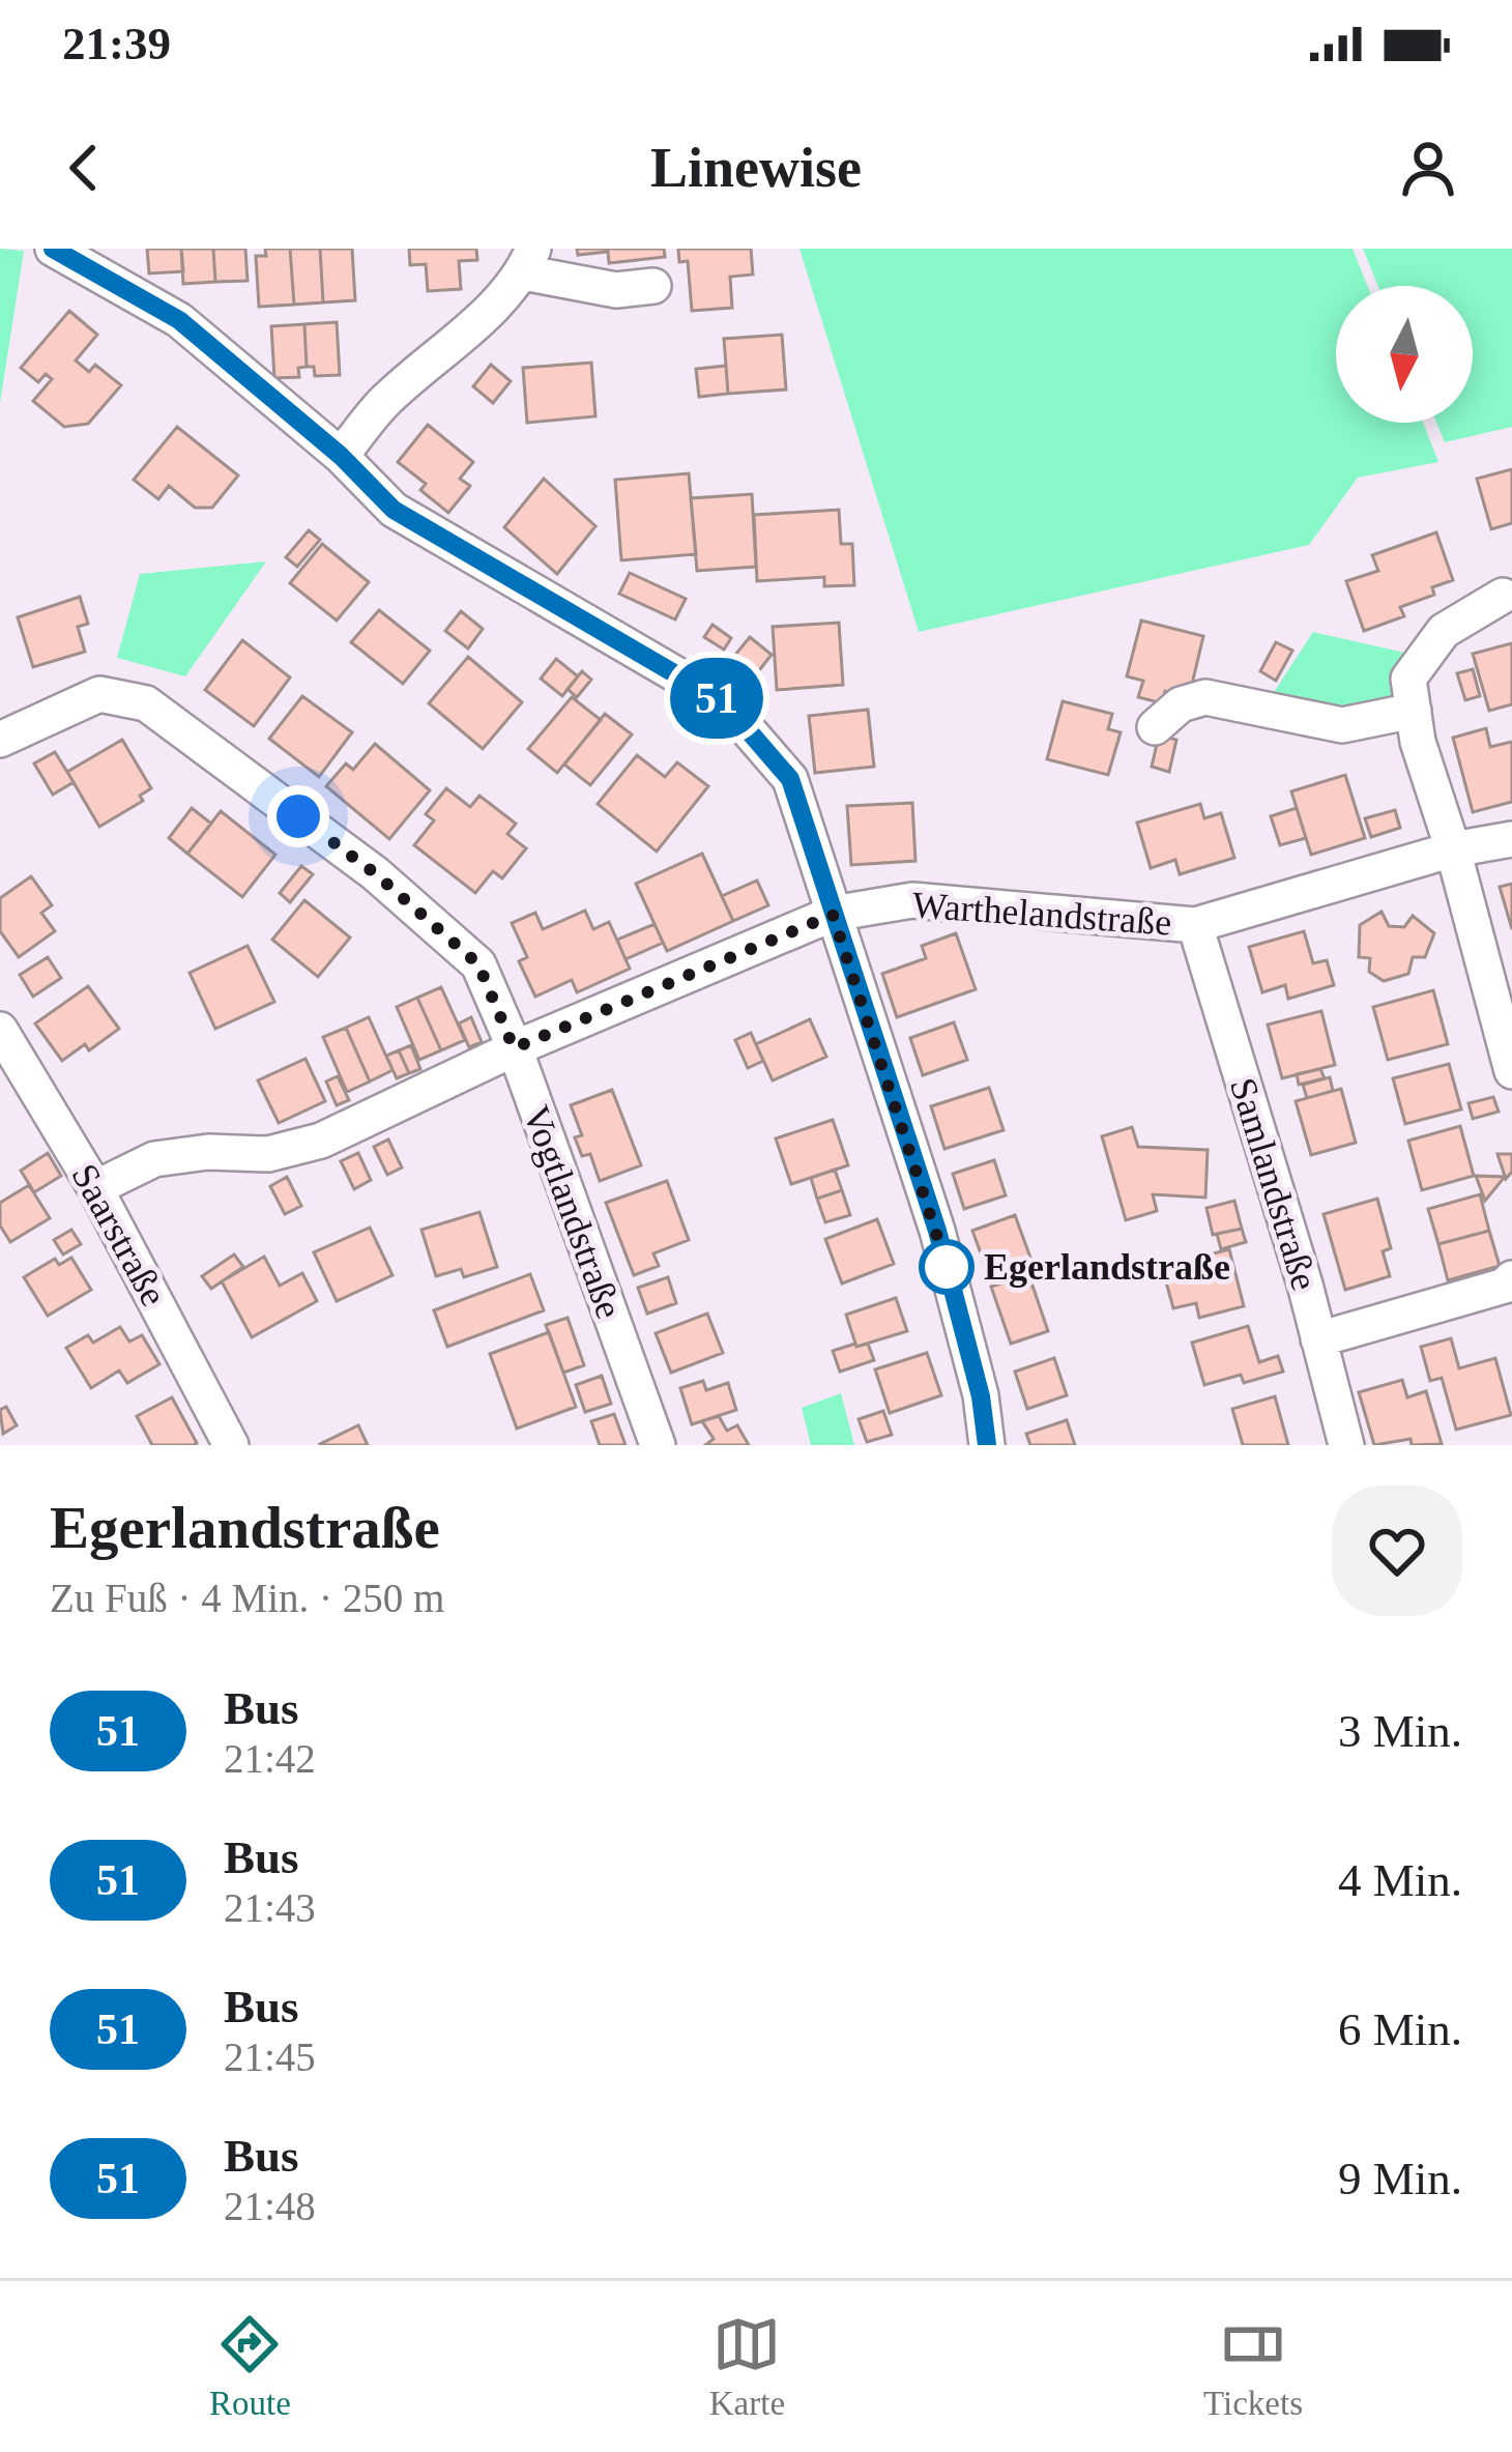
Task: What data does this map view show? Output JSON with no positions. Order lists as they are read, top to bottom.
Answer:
{
  "streets": {
    "street": [
      "Warthelandstraße",
      "Samlandstraße",
      "Vogtlandstraße",
      "Saarstraße"
    ]
  },
  "crossings": [
    ["Warthelandstraße", "Samlandstraße"],
    ["Warthelandstraße", "Vogtlandstraße"],
    ["Warthelandstraße", "Saarstraße"]
  ],
  "places": ["Egerlandstraße"],
  "lines": ["bus line 51"],
  "north": "bottom",
  "page": {
    "status": "21:39",
    "header": "Linewise",
    "on_map": "51",
    "heading": ["Egerlandstraße", "Zu Fuß · 4 Min. · 250 m"],
    "list": [
      {
        "mark": "51",
        "name": "Bus",
        "note": "21:42",
        "value": "3 Min."
      },
      {
        "mark": "51",
        "name": "Bus",
        "note": "21:43",
        "value": "4 Min."
      },
      {
        "mark": "51",
        "name": "Bus",
        "note": "21:45",
        "value": "6 Min."
      },
      {
        "mark": "51",
        "name": "Bus",
        "note": "21:48",
        "value": "9 Min."
      }
    ],
    "tabs": ["Route", "Karte", "Tickets"]
  }
}
